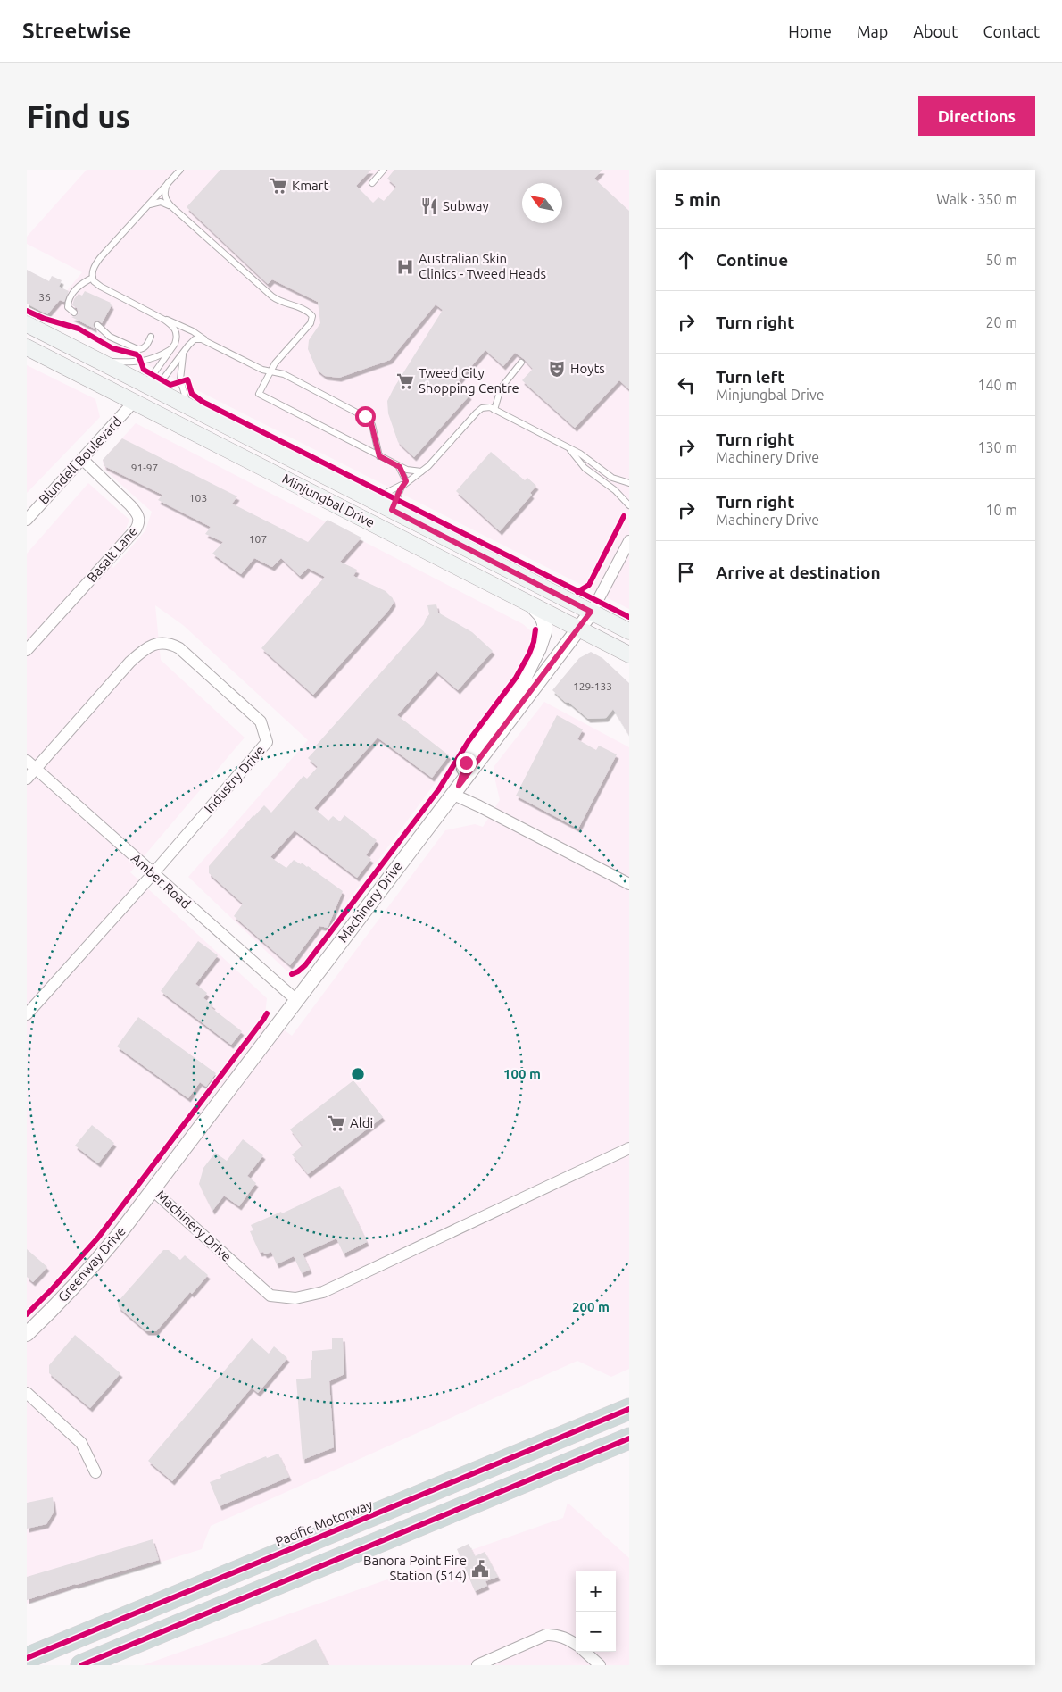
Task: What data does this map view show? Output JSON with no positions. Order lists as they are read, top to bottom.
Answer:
{
  "streets": {
    "highway": ["Pacific Motorway"],
    "main road": ["Minjungbal Drive"],
    "street": [
      "Blundell Boulevard",
      "Basalt Lane",
      "Industry Drive",
      "Amber Road",
      "Machinery Drive",
      "Greenway Drive"
    ]
  },
  "crossings": [
    ["Blundell Boulevard", "Minjungbal Drive"],
    ["Blundell Boulevard", "Basalt Lane"],
    ["Minjungbal Drive", "Machinery Drive"],
    ["Industry Drive", "Amber Road"],
    ["Amber Road", "Machinery Drive"],
    ["Machinery Drive", "Greenway Drive"]
  ],
  "places": {
    "supermarket": ["Kmart", "Tweed City Shopping Centre", "Aldi"],
    "restaurant": ["Subway"],
    "hospital": ["Australian Skin Clinics - Tweed Heads"],
    "theatre": ["Hoyts"],
    "public building": ["Banora Point Fire Station (514)"]
  },
  "house_numbers": [
    "36",
    "91-97",
    "103",
    "107",
    "129-133"
  ],
  "north": "top left",
  "page": {
    "header": "Streetwise",
    "nav": [
      "Home",
      "Map",
      "About",
      "Contact"
    ],
    "buttons": "Directions",
    "title": "Find us",
    "heading": ["5 min", "Walk · 350 m"],
    "list": [
      ["Continue", "50 m"],
      ["Turn right", "20 m"],
      ["Turn left", "Minjungbal Drive", "140 m"],
      ["Turn right", "Machinery Drive", "130 m"],
      ["Turn right", "Machinery Drive", "10 m"],
      "Arrive at destination"
    ],
    "map_buttons": ["+", "−"]
  },
  "rings": ["100 m", "200 m"]
}
